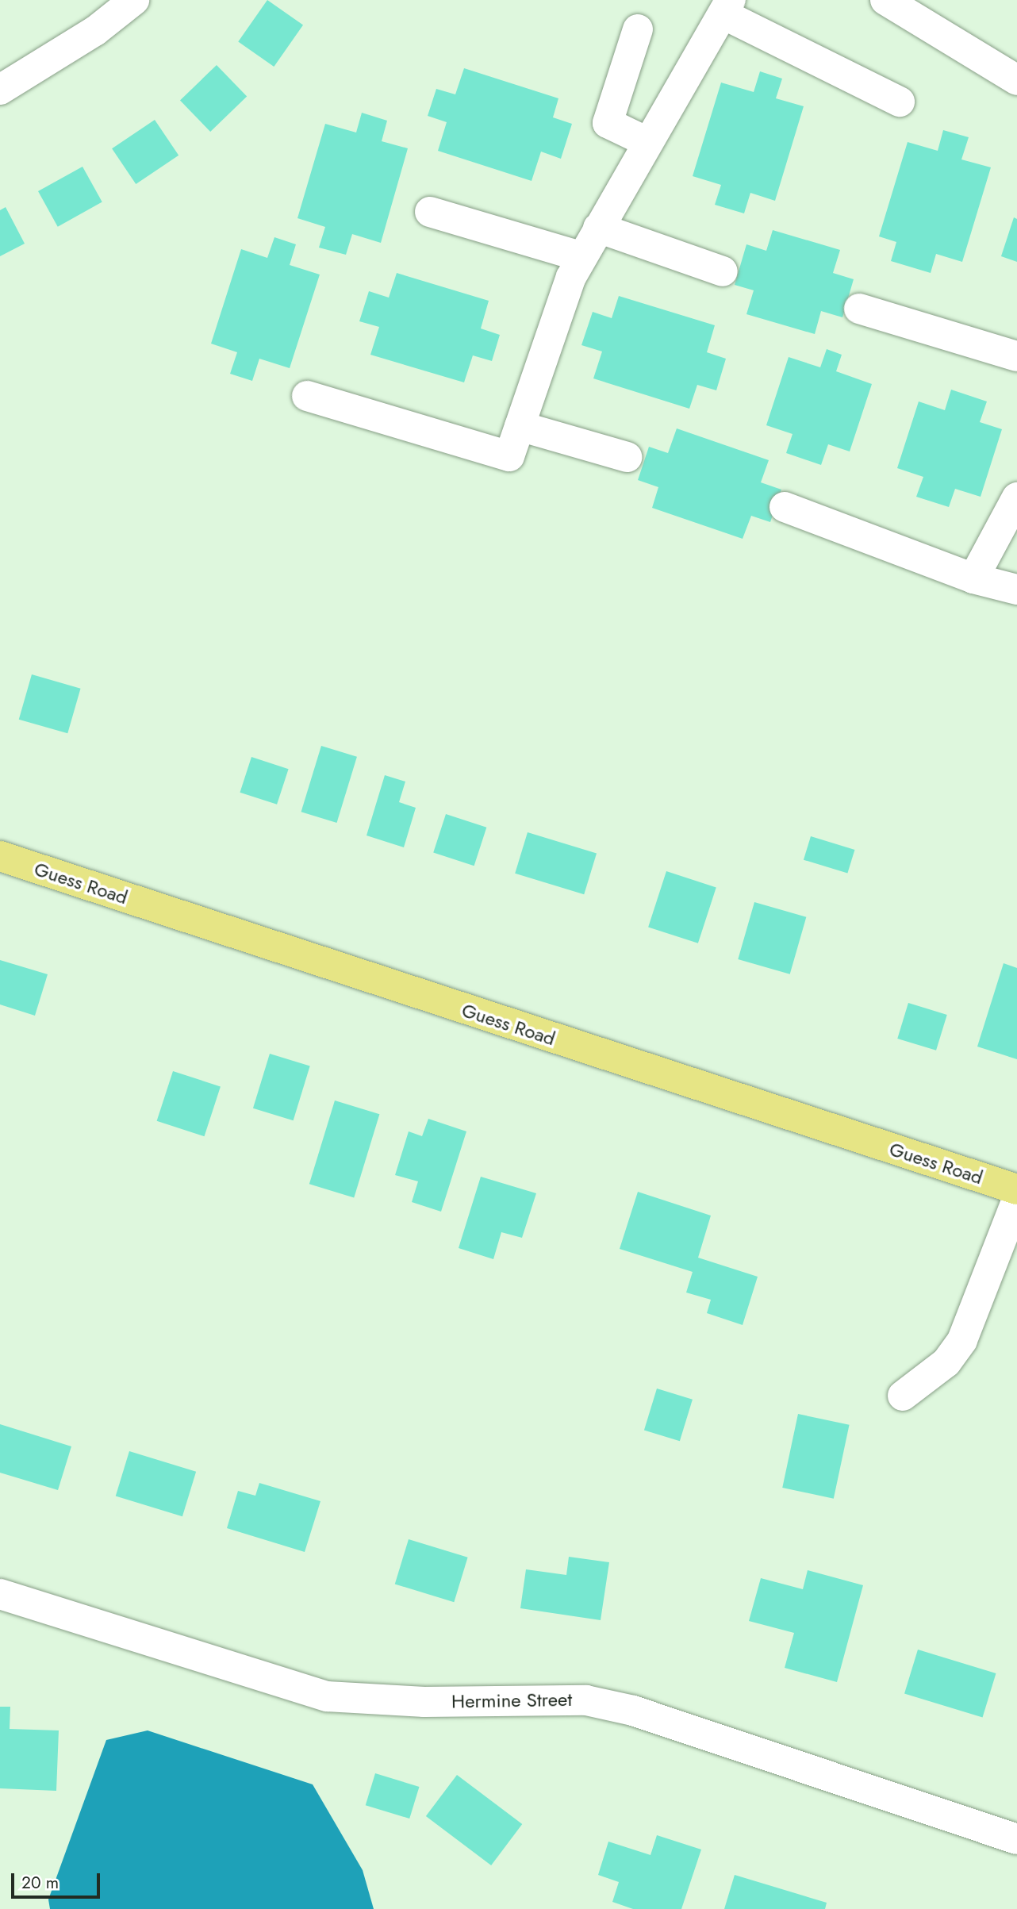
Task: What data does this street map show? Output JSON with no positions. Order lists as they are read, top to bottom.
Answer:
{
  "streets": {
    "main road": ["Guess Road"],
    "street": ["Hermine Street"]
  },
  "scale_bar": "20 m"
}
